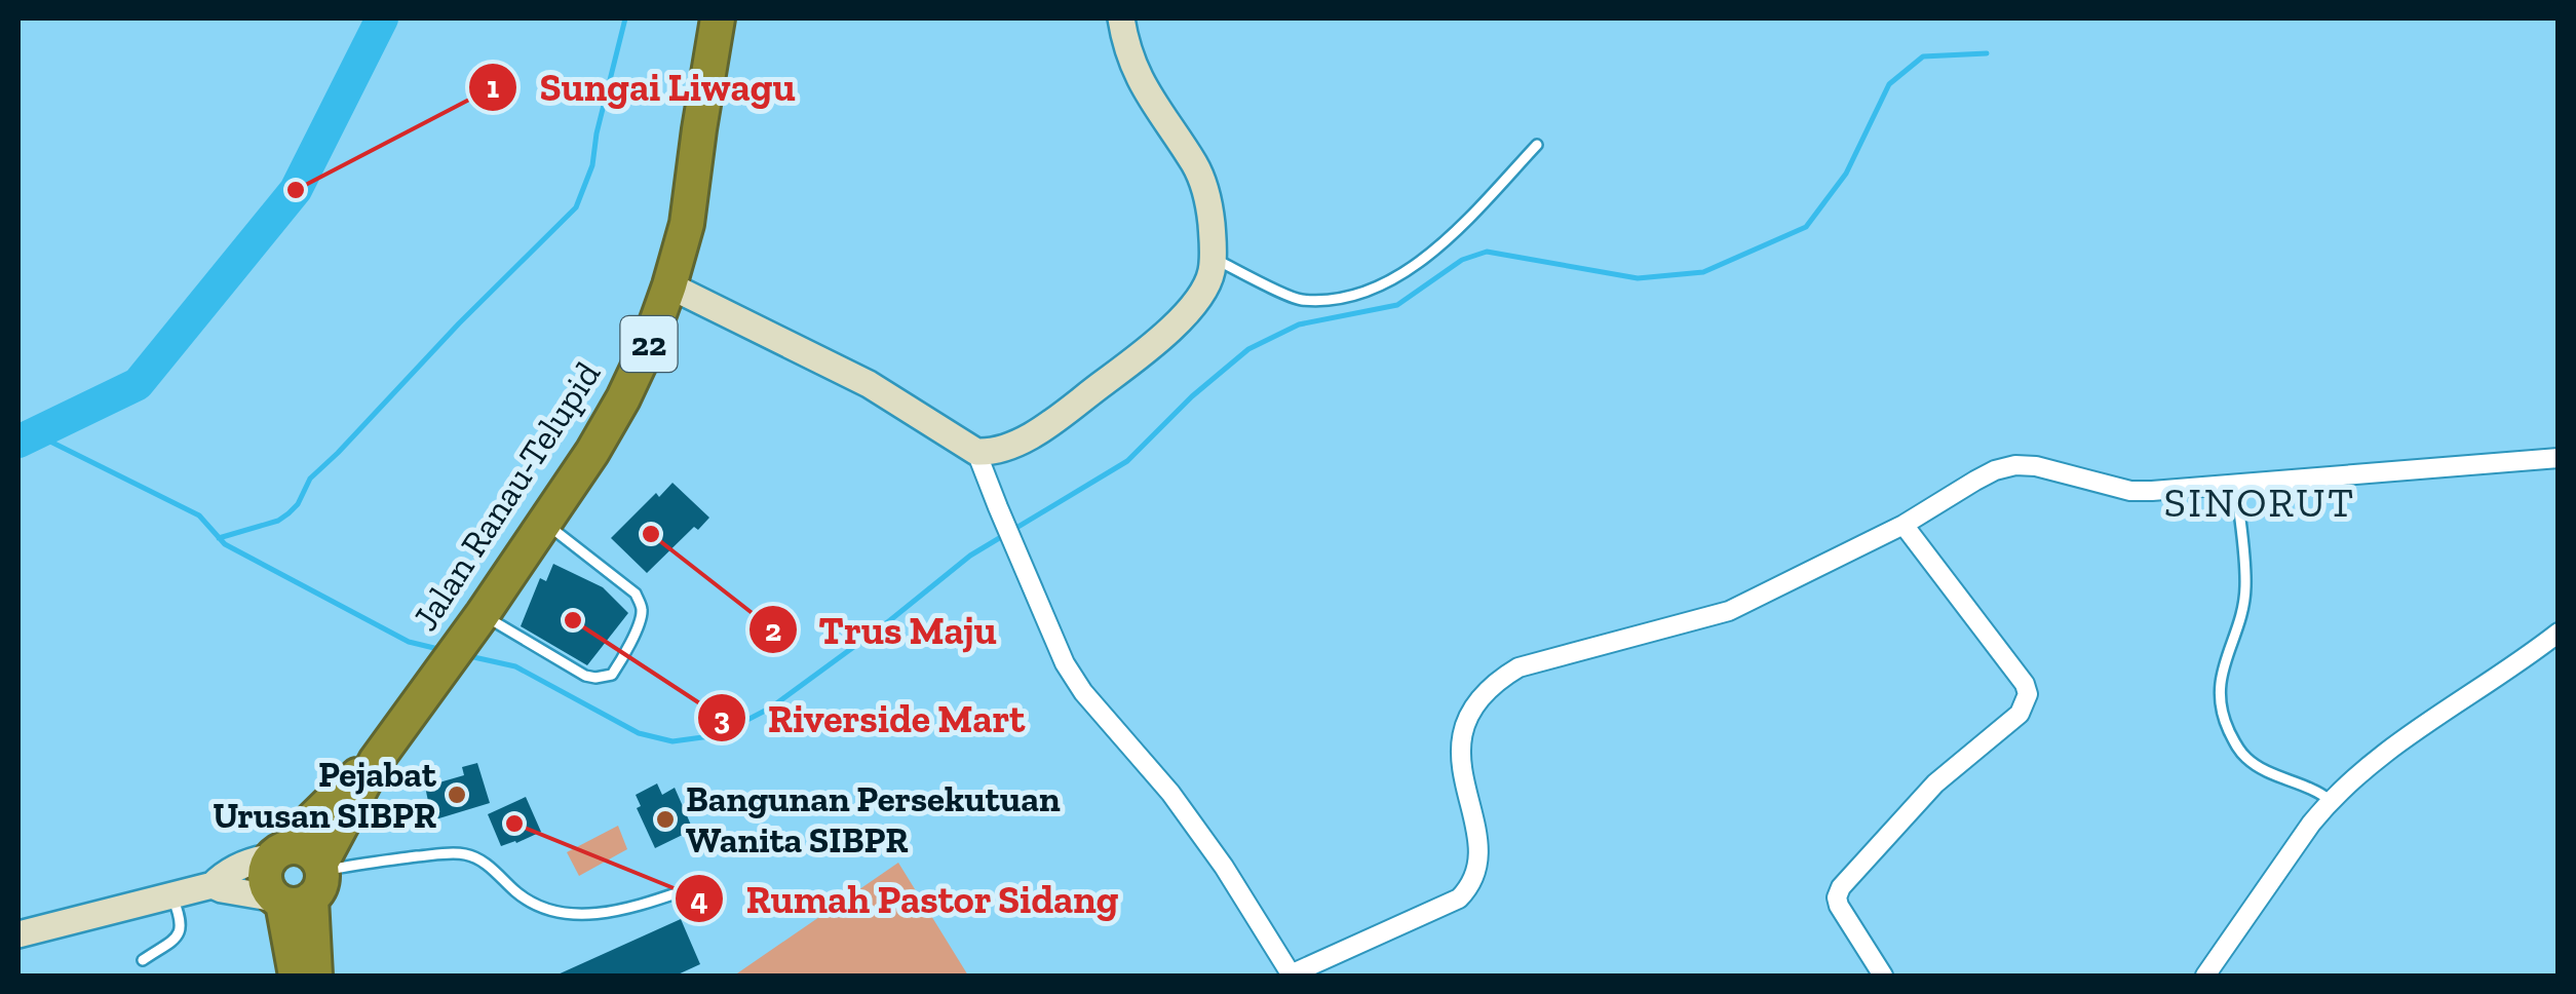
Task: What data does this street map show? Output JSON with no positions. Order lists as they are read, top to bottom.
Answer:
{
  "streets": {
    "highway": ["22", "Jalan Ranau-Telupid"]
  },
  "districts": ["SINORUT"],
  "places": [
    "Sungai Liwagu",
    "Trus Maju",
    "Riverside Mart",
    "Pejabat Urusan SIBPR",
    "Bangunan Persekutuan Wanita SIBPR",
    "Rumah Pastor Sidang"
  ]
}
